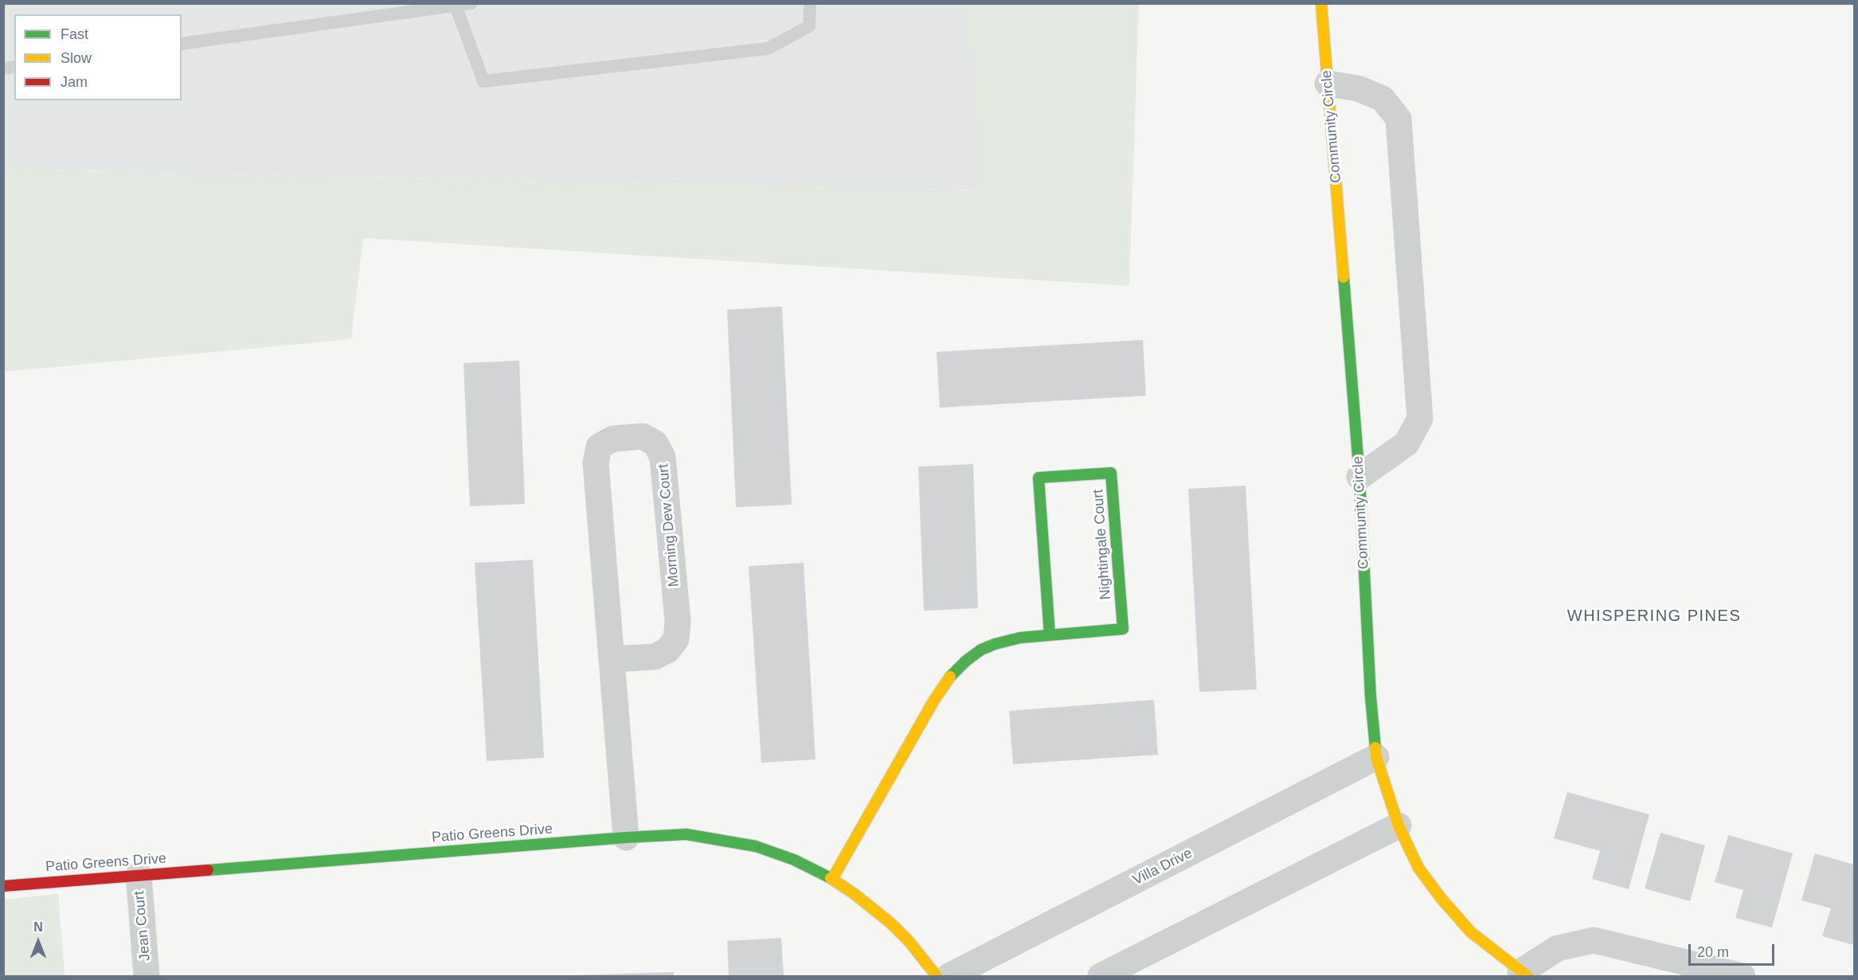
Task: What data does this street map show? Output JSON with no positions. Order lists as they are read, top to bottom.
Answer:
{
  "streets": {
    "street": [
      "Community Circle",
      "Morning Dew Court",
      "Nightingale Court",
      "Patio Greens Drive",
      "Villa Drive",
      "Jean Court"
    ]
  },
  "crossings": [
    ["Community Circle", "Villa Drive"],
    ["Morning Dew Court", "Patio Greens Drive"],
    ["Nightingale Court", "Patio Greens Drive"],
    ["Patio Greens Drive", "Jean Court"]
  ],
  "districts": ["WHISPERING PINES"],
  "legend": ["Fast", "Slow", "Jam"],
  "scale_bar": "20 m",
  "north": "top"
}
